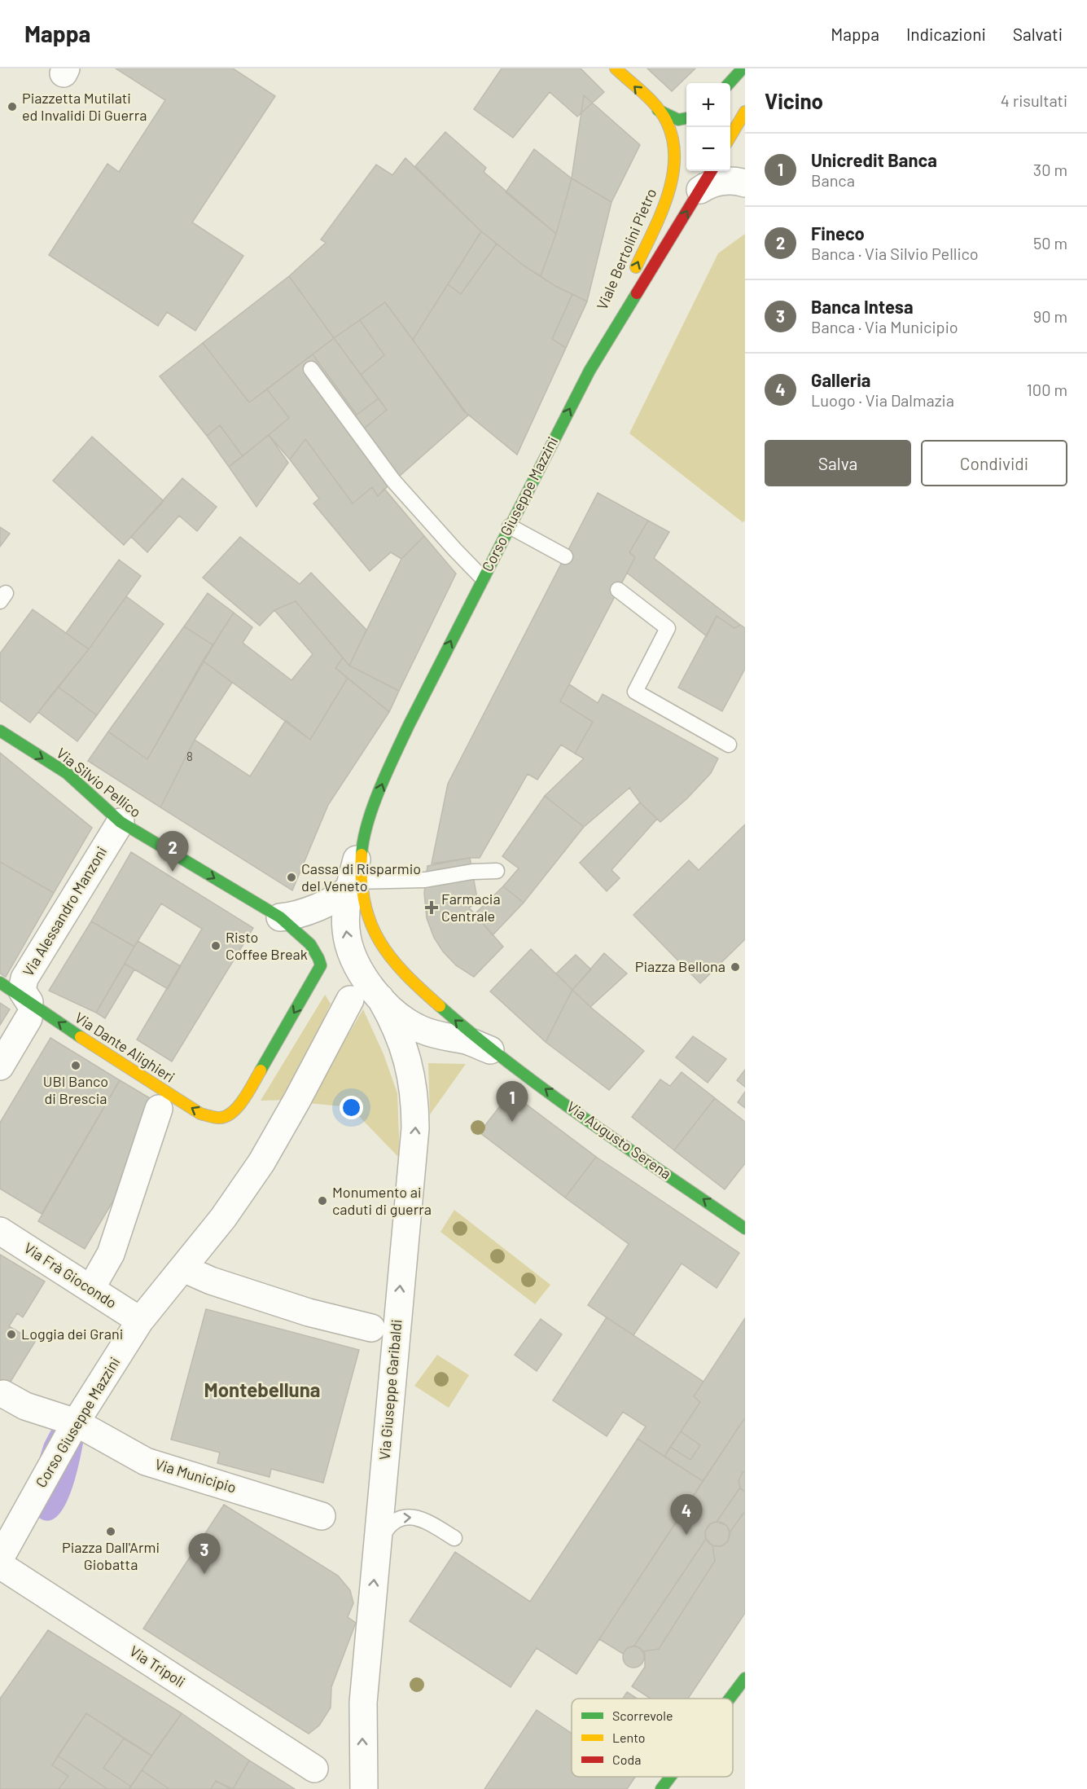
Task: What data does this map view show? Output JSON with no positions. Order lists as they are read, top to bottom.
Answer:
{
  "streets": {
    "main road": [
      "Viale Bertolini Pietro",
      "Corso Giuseppe Mazzini",
      "Via Silvio Pellico",
      "Via Dante Alighieri",
      "Via Augusto Serena",
      "Via Giuseppe Garibaldi"
    ],
    "street": [
      "Via Alessandro Manzoni",
      "Via Frà Giocondo",
      "Via Municipio",
      "Via Tripoli"
    ]
  },
  "crossings": [
    ["Viale Bertolini Pietro", "Corso Giuseppe Mazzini"],
    ["Corso Giuseppe Mazzini", "Via Augusto Serena"],
    ["Corso Giuseppe Mazzini", "Via Frà Giocondo"],
    ["Corso Giuseppe Mazzini", "Via Giuseppe Garibaldi"],
    ["Corso Giuseppe Mazzini", "Via Municipio"],
    ["Via Silvio Pellico", "Via Alessandro Manzoni"],
    ["Via Alessandro Manzoni", "Via Dante Alighieri"],
    ["Via Dante Alighieri", "Via Giuseppe Garibaldi"],
    ["Via Augusto Serena", "Via Giuseppe Garibaldi"]
  ],
  "one_way": [
    "Viale Bertolini Pietro",
    "Corso Giuseppe Mazzini",
    "Via Silvio Pellico",
    "Via Augusto Serena",
    "Via Giuseppe Garibaldi"
  ],
  "districts": ["Montebelluna"],
  "places": {
    "other": [
      "Piazzetta Mutilati ed Invalidi Di Guerra",
      "Cassa di Risparmio del Veneto",
      "Risto Coffee Break",
      "Piazza Bellona",
      "UBI Banco di Brescia",
      "Monumento ai caduti di guerra",
      "Loggia dei Grani",
      "Piazza Dall'Armi Giobatta"
    ],
    "health": ["Farmacia Centrale"]
  },
  "house_numbers": ["8"],
  "legend": ["Scorrevole", "Lento", "Coda"],
  "page": {
    "header": "Mappa",
    "nav": ["Mappa", "Indicazioni", "Salvati"],
    "heading": ["Vicino", "4 risultati"],
    "map_buttons": ["+", "−"],
    "list": [
      {
        "mark": "1",
        "name": "Unicredit Banca",
        "note": "Banca",
        "value": "30 m"
      },
      {
        "mark": "2",
        "name": "Fineco",
        "note": "Banca · Via Silvio Pellico",
        "value": "50 m"
      },
      {
        "mark": "3",
        "name": "Banca Intesa",
        "note": "Banca · Via Municipio",
        "value": "90 m"
      },
      {
        "mark": "4",
        "name": "Galleria",
        "note": "Luogo · Via Dalmazia",
        "value": "100 m"
      }
    ],
    "buttons": ["Salva", "Condividi"],
    "pins": [
      "2",
      "1",
      "4",
      "3"
    ]
  }
}
